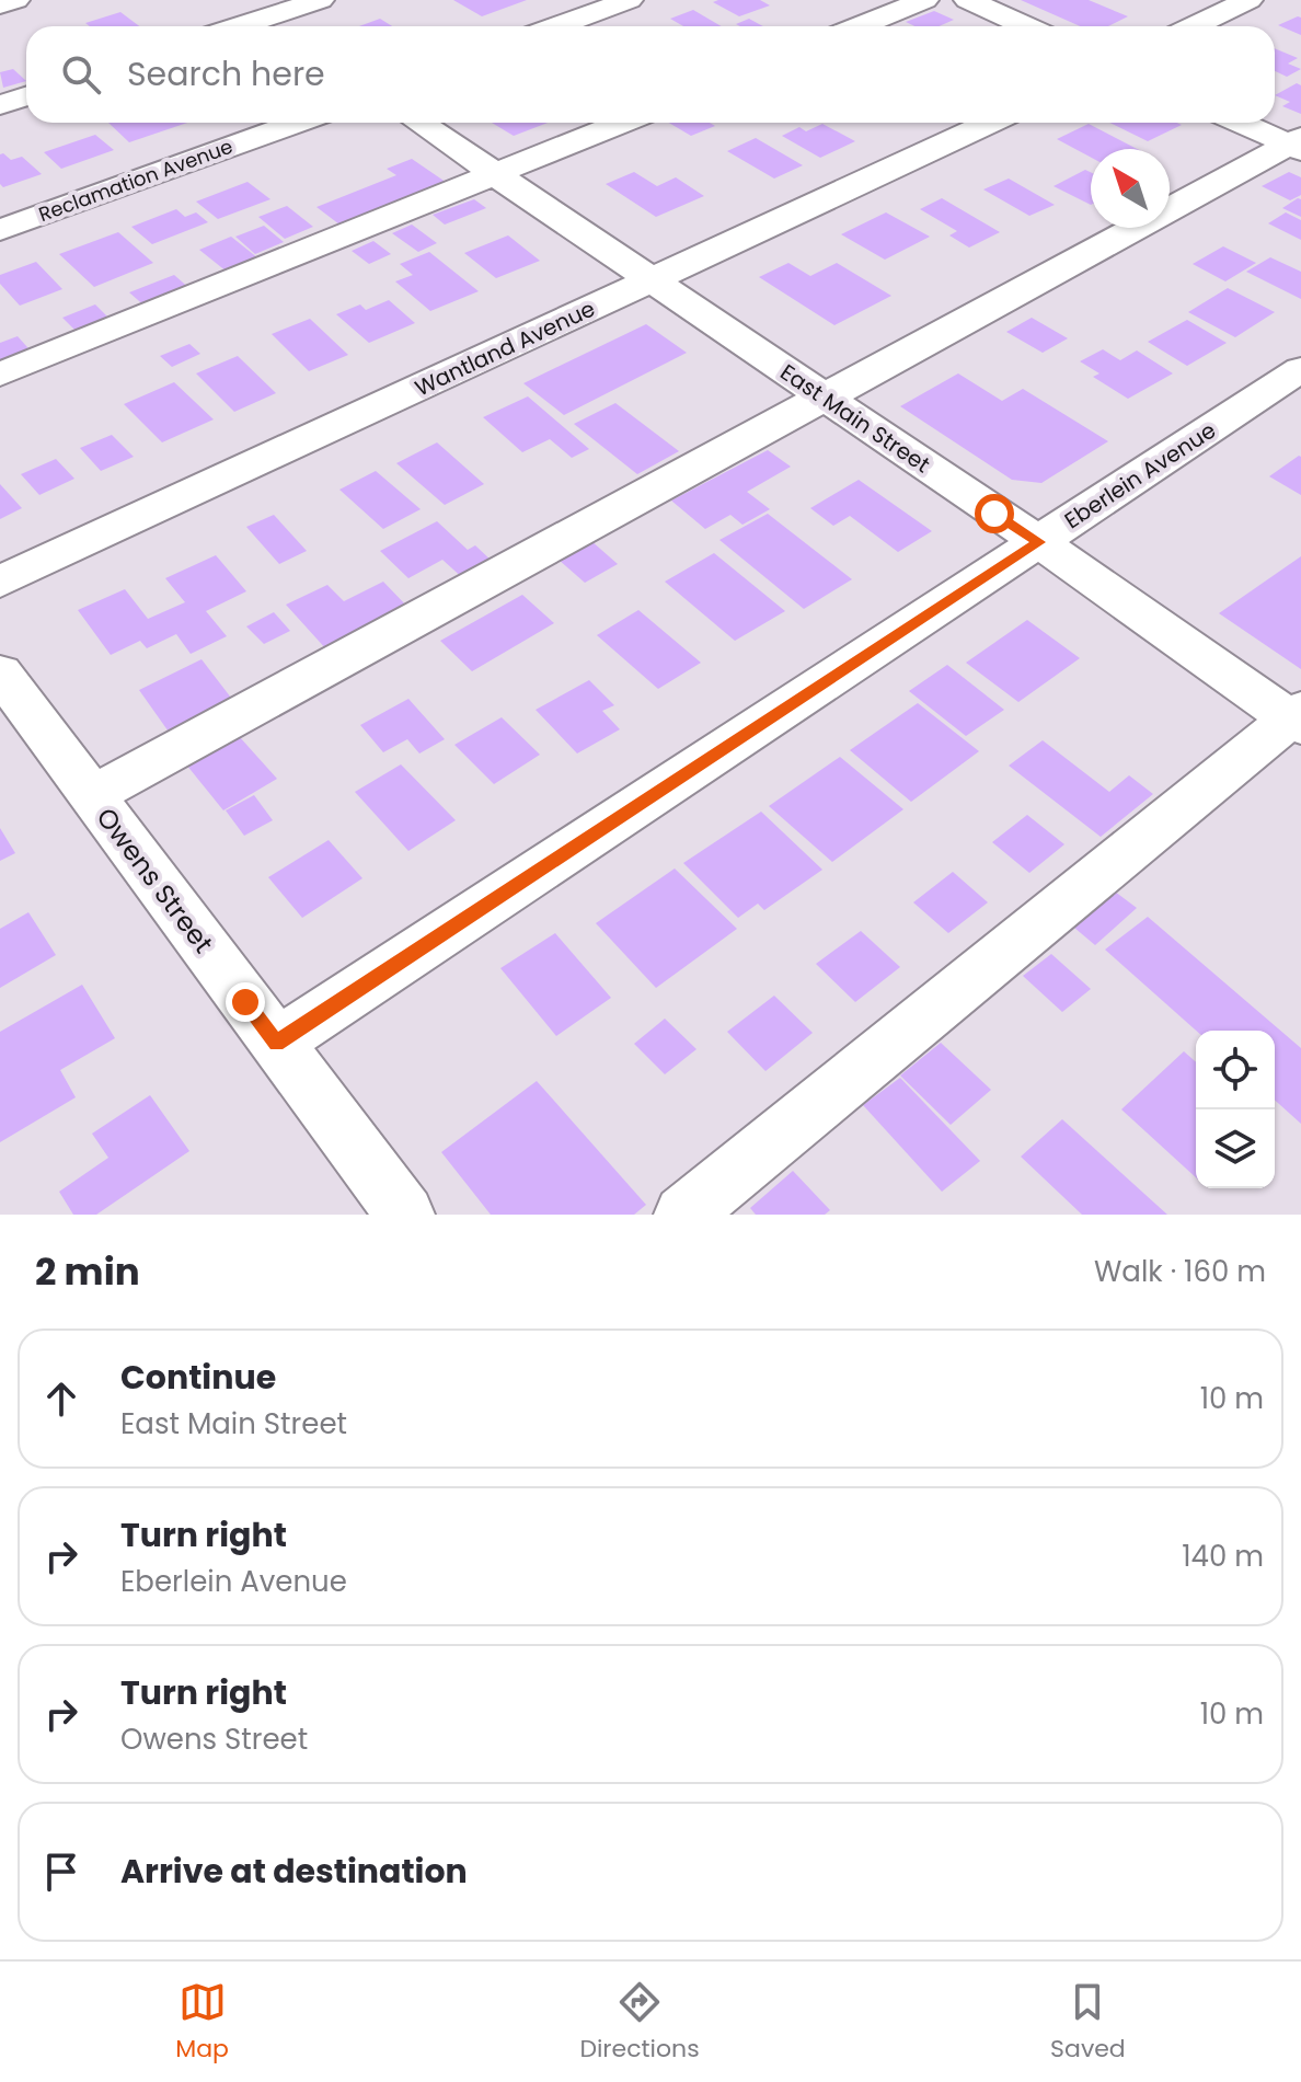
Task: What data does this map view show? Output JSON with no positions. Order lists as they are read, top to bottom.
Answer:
{
  "streets": {
    "street": [
      "Reclamation Avenue",
      "Wantland Avenue",
      "East Main Street",
      "Eberlein Avenue",
      "Owens Street"
    ]
  },
  "crossings": [
    ["Wantland Avenue", "East Main Street"],
    ["East Main Street", "Eberlein Avenue"],
    ["Eberlein Avenue", "Owens Street"]
  ],
  "north": "top left",
  "page": {
    "search": "Search here",
    "heading": ["2 min", "Walk · 160 m"],
    "list": [
      ["Continue", "East Main Street", "10 m"],
      ["Turn right", "Eberlein Avenue", "140 m"],
      ["Turn right", "Owens Street", "10 m"],
      "Arrive at destination"
    ],
    "nav": ["Map", "Directions", "Saved"]
  }
}
